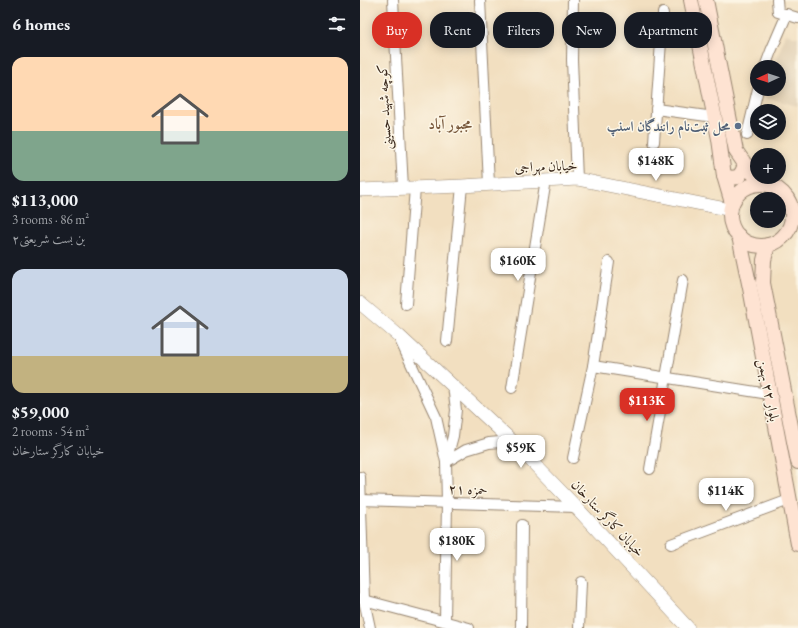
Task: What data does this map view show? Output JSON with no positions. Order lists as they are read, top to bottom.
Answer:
{
  "streets": {
    "main road": ["بلوار ۲۲ بهمن"],
    "street": [
      "کوچه شهید حسینی",
      "خیابان مهراجی",
      "حمزه ۲۱",
      "خیابان کارگر ستارخان"
    ]
  },
  "crossings": [
    ["کوچه شهید حسینی", "خیابان مهراجی"],
    ["حمزه ۲۱", "خیابان کارگر ستارخان"]
  ],
  "districts": ["مجبور آباد"],
  "places": ["محل ثبت‌نام رانندگان اسنپ"],
  "north": "left",
  "page": {
    "heading": "6 homes",
    "chip": [
      "Buy",
      "Rent",
      "Filters",
      "New",
      "Apartment"
    ],
    "list": [
      {
        "name": "$113,000",
        "note": "3 rooms · 86 m² · بن بست شریعتی۲"
      },
      {
        "name": "$59,000",
        "note": "2 rooms · 54 m² · خیابان کارگر ستارخان"
      }
    ],
    "map_buttons": ["+", "−"],
    "price": [
      "$148K",
      "$160K",
      "$113K",
      "$59K",
      "$114K",
      "$180K"
    ]
  }
}
